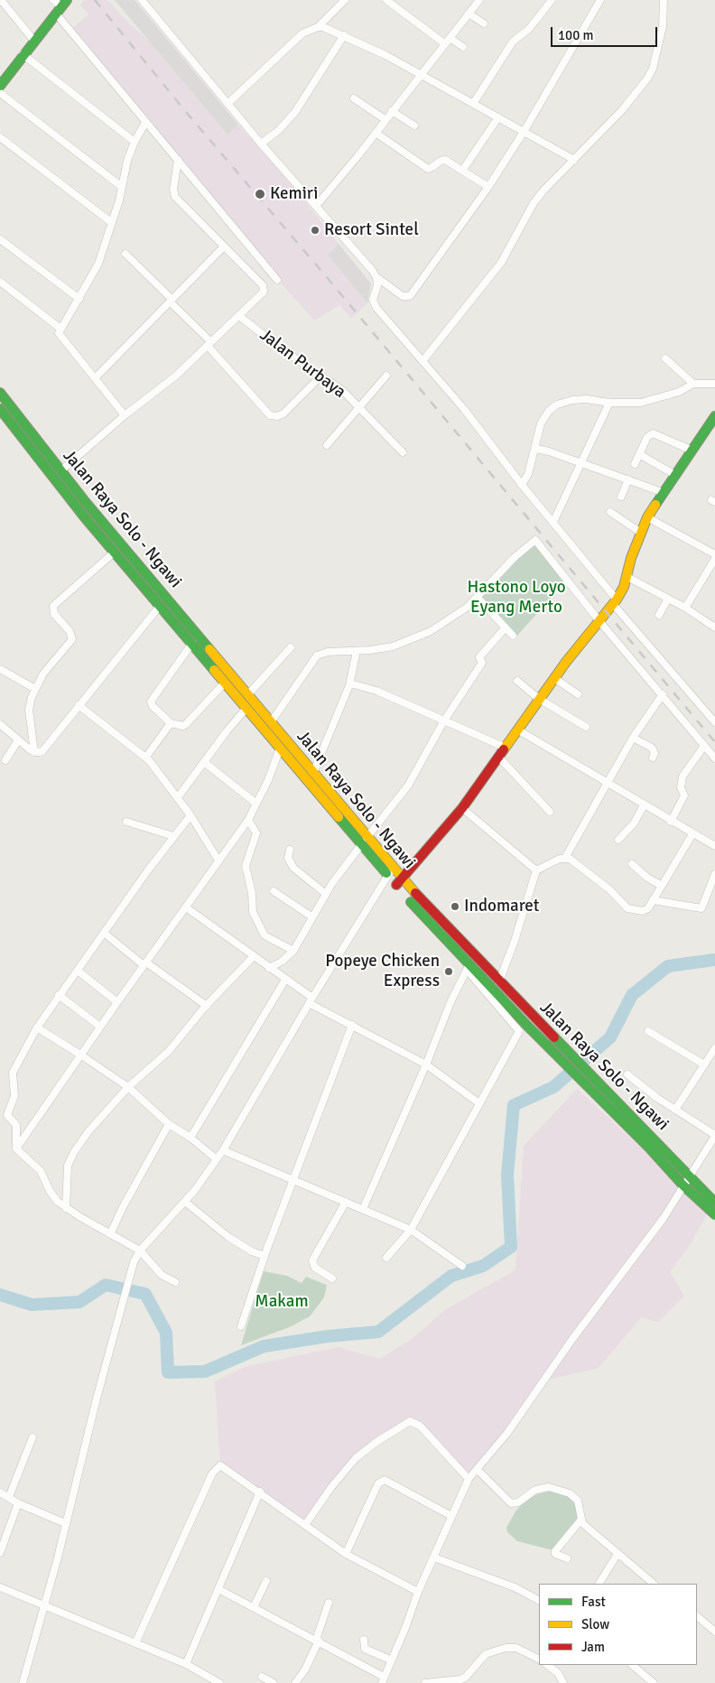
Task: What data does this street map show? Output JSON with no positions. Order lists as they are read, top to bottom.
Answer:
{
  "streets": {
    "main road": ["Jalan Raya Solo - Ngawi"],
    "street": ["Jalan Purbaya"]
  },
  "parks": ["Hastono Loyo Eyang Merto", "Makam"],
  "places": [
    "Kemiri",
    "Resort Sintel",
    "Indomaret",
    "Popeye Chicken Express"
  ],
  "legend": ["Fast", "Slow", "Jam"],
  "scale_bar": "100 m"
}
